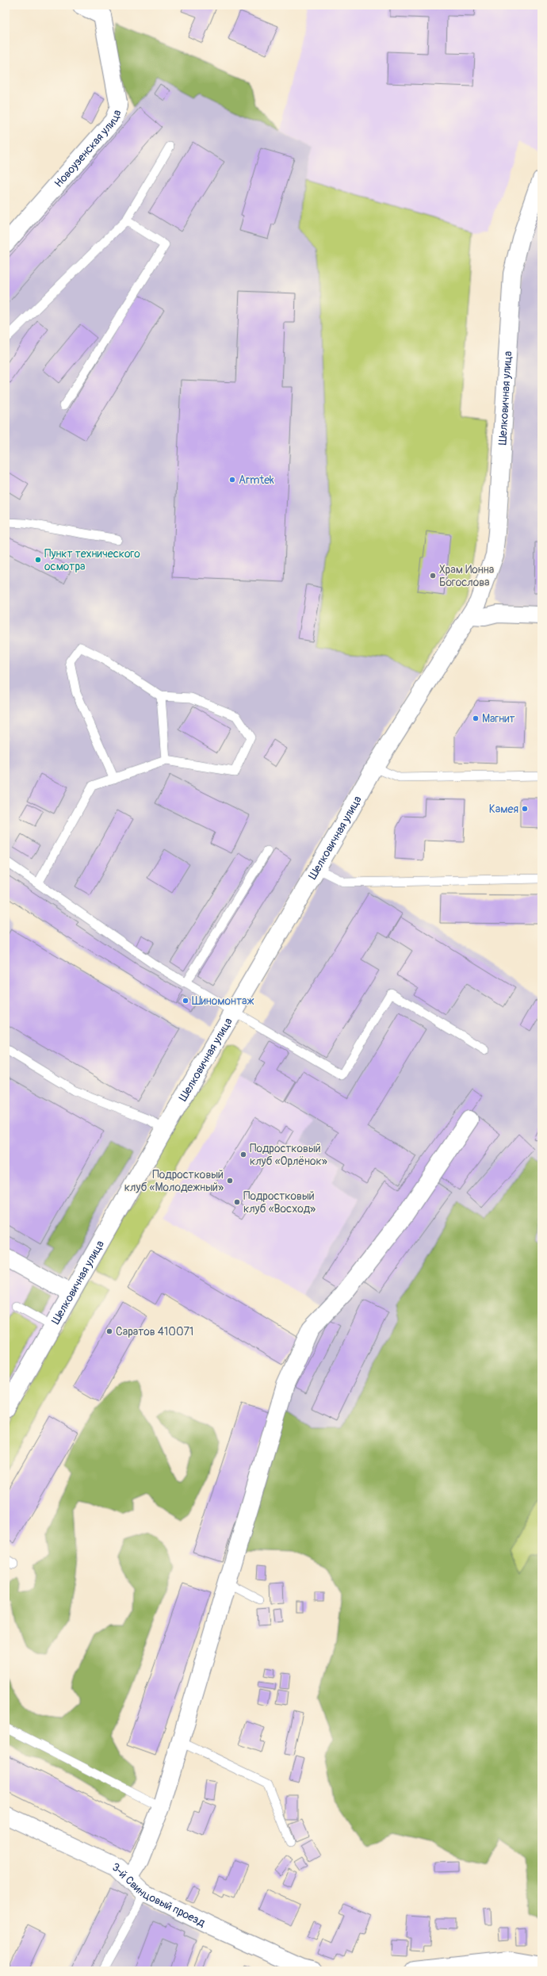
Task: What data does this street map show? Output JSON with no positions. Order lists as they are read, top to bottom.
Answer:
{
  "streets": {
    "street": ["Новоузенская улица", "Шелковичная улица", "3-й Свинцовый проезд"]
  },
  "places": [
    "Armtek",
    "Пункт технического осмотра",
    "Храм Ионна Богослова",
    "Магнит",
    "Камея",
    "Шиномонтаж",
    "Подростковый клуб «Орлёнок»",
    "Подростковый клуб «Молодежный»",
    "Подростковый клуб «Восход»",
    "Саратов 410071"
  ]
}
